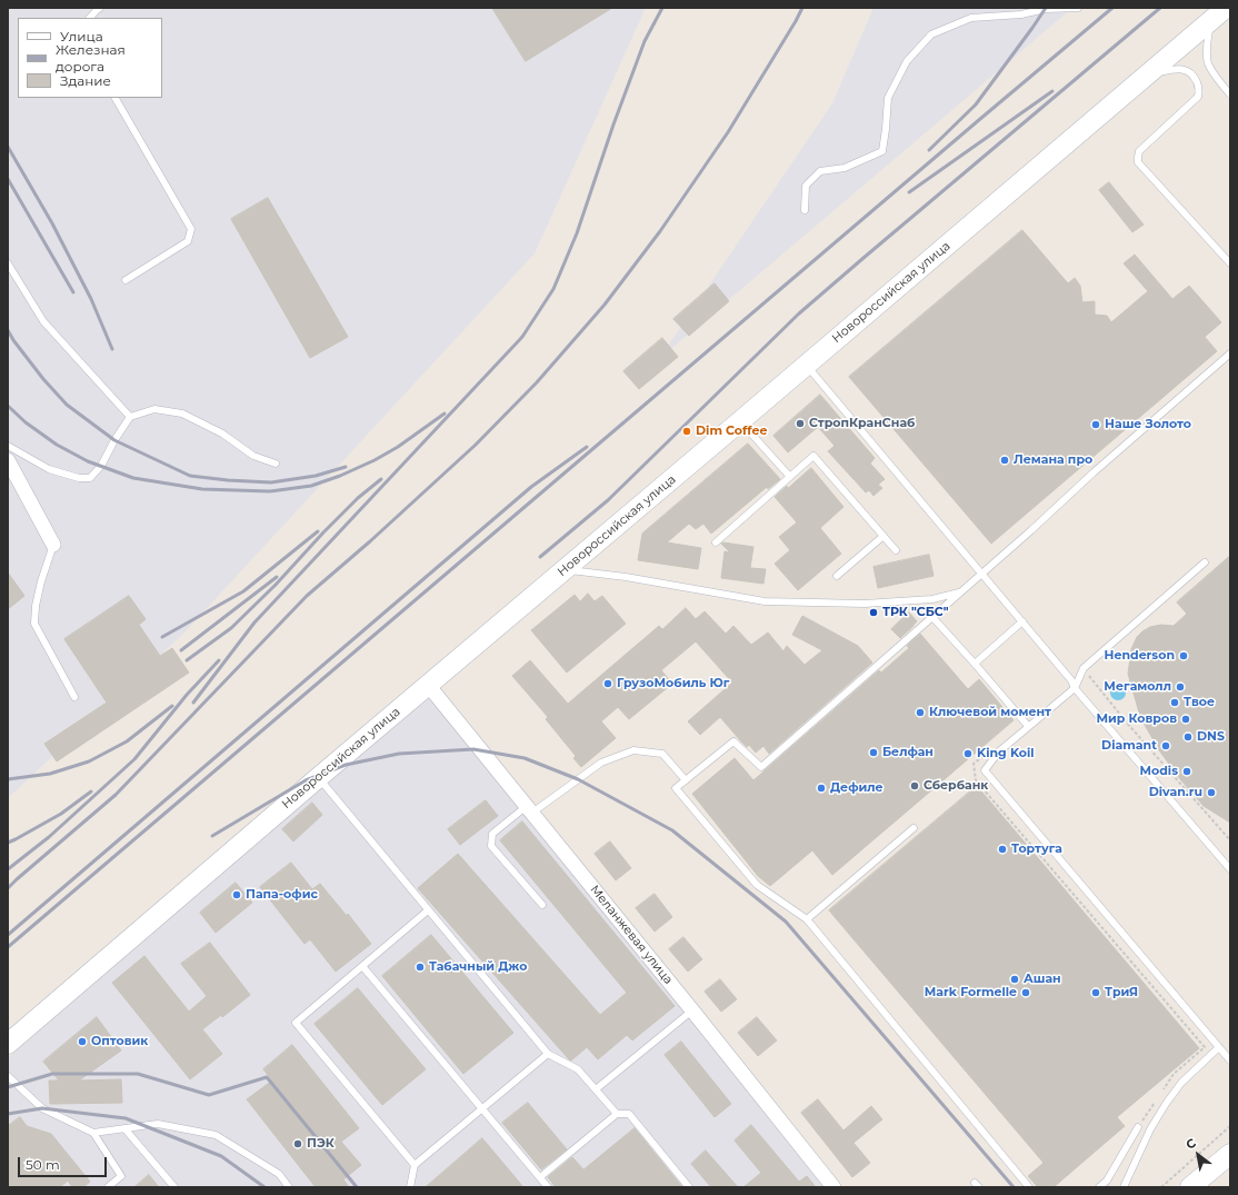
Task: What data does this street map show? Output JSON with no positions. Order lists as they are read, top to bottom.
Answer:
{
  "streets": {
    "main road": ["Новороссийская улица"],
    "street": ["Меланжевая улица"]
  },
  "crossings": [
    ["Новороссийская улица", "Меланжевая улица"]
  ],
  "places": [
    "СтропКранСнаб",
    "Наше Золото",
    "Dim Coffee",
    "Лемана про",
    "ТРК \"СБС\"",
    "Henderson",
    "ГрузоМобиль Юг",
    "Мегамолл",
    "Твое",
    "Ключевой момент",
    "Мир Ковров",
    "DNS",
    "Diamant",
    "Белфан",
    "King Koil",
    "Modis",
    "Сбербанк",
    "Дефиле",
    "Divan.ru",
    "Тортуга",
    "Папа-офис",
    "Табачный Джо",
    "Ашан",
    "Mark Formelle",
    "ТриЯ",
    "Оптовик",
    "ПЭК"
  ],
  "legend": ["Улица", "Железная дорога", "Здание"],
  "scale_bar": "50 m",
  "north": "top left"
}
